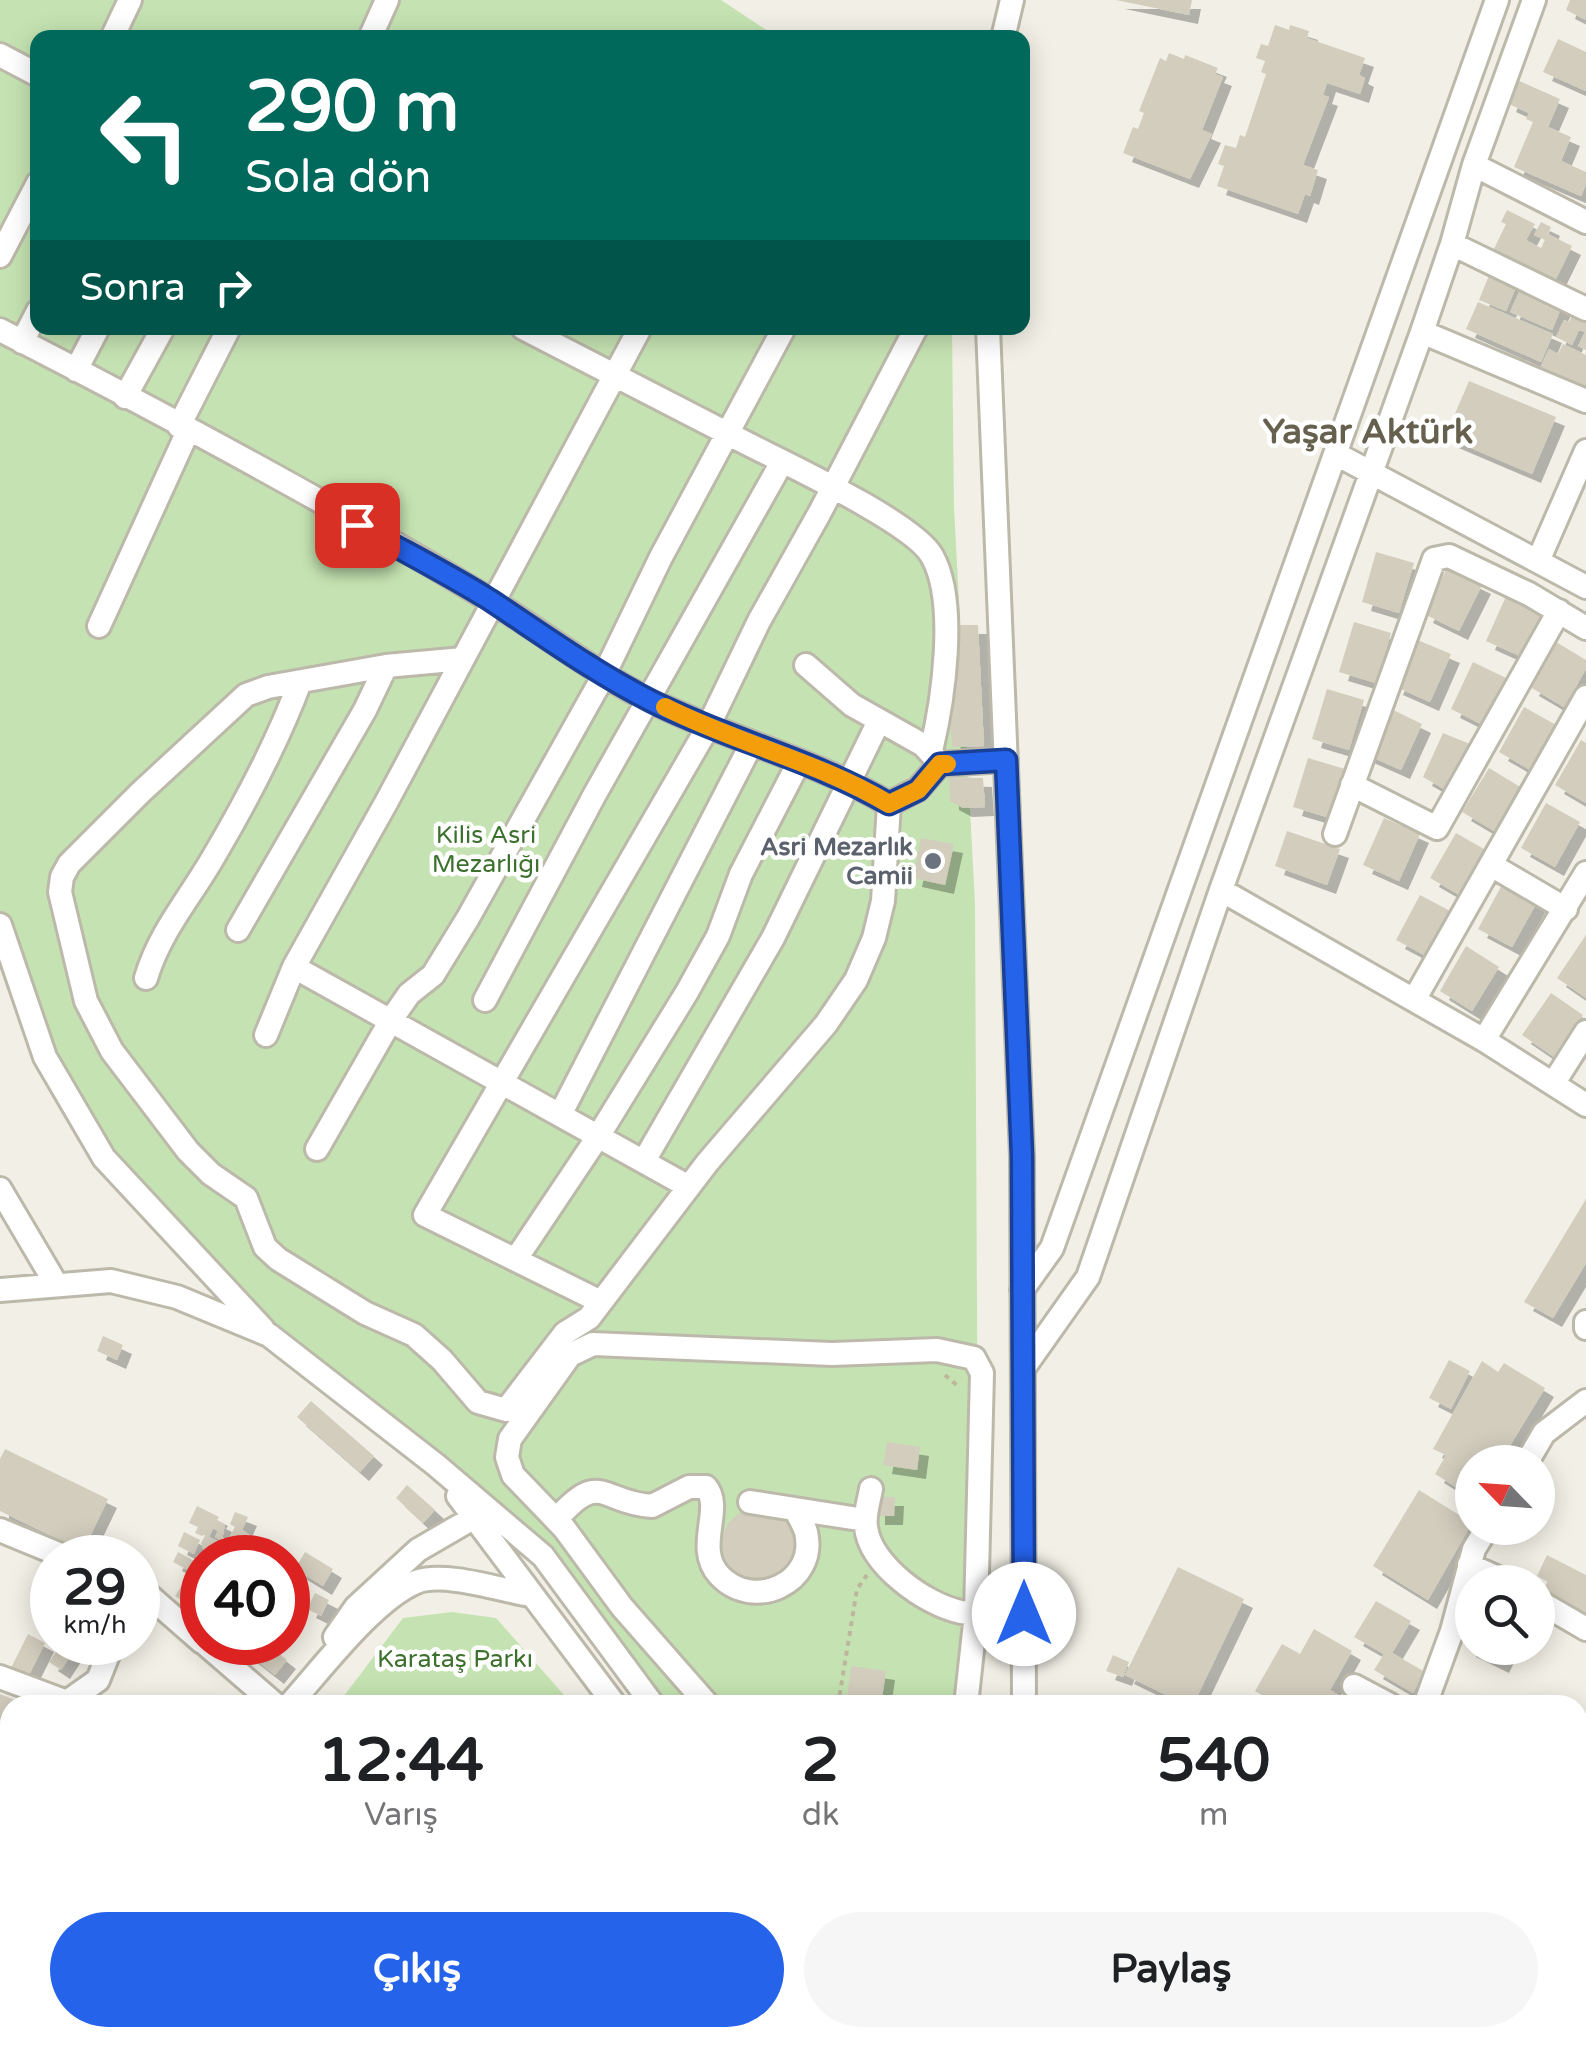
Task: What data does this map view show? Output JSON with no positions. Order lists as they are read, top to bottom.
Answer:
{
  "districts": ["Yaşar Aktürk"],
  "parks": ["Kilis Asri Mezarlığı", "Karataş Parkı"],
  "places": ["Asri Mezarlık Camii"],
  "north": "top left",
  "page": {
    "turn": ["290 m", "Sola dön"],
    "then": "Sonra",
    "speed": "29 km/h",
    "limit": "40",
    "eta": [
      "12:44",
      "Varış",
      "2",
      "dk",
      "540",
      "m"
    ],
    "buttons": ["Çıkış", "Paylaş"]
  }
}
